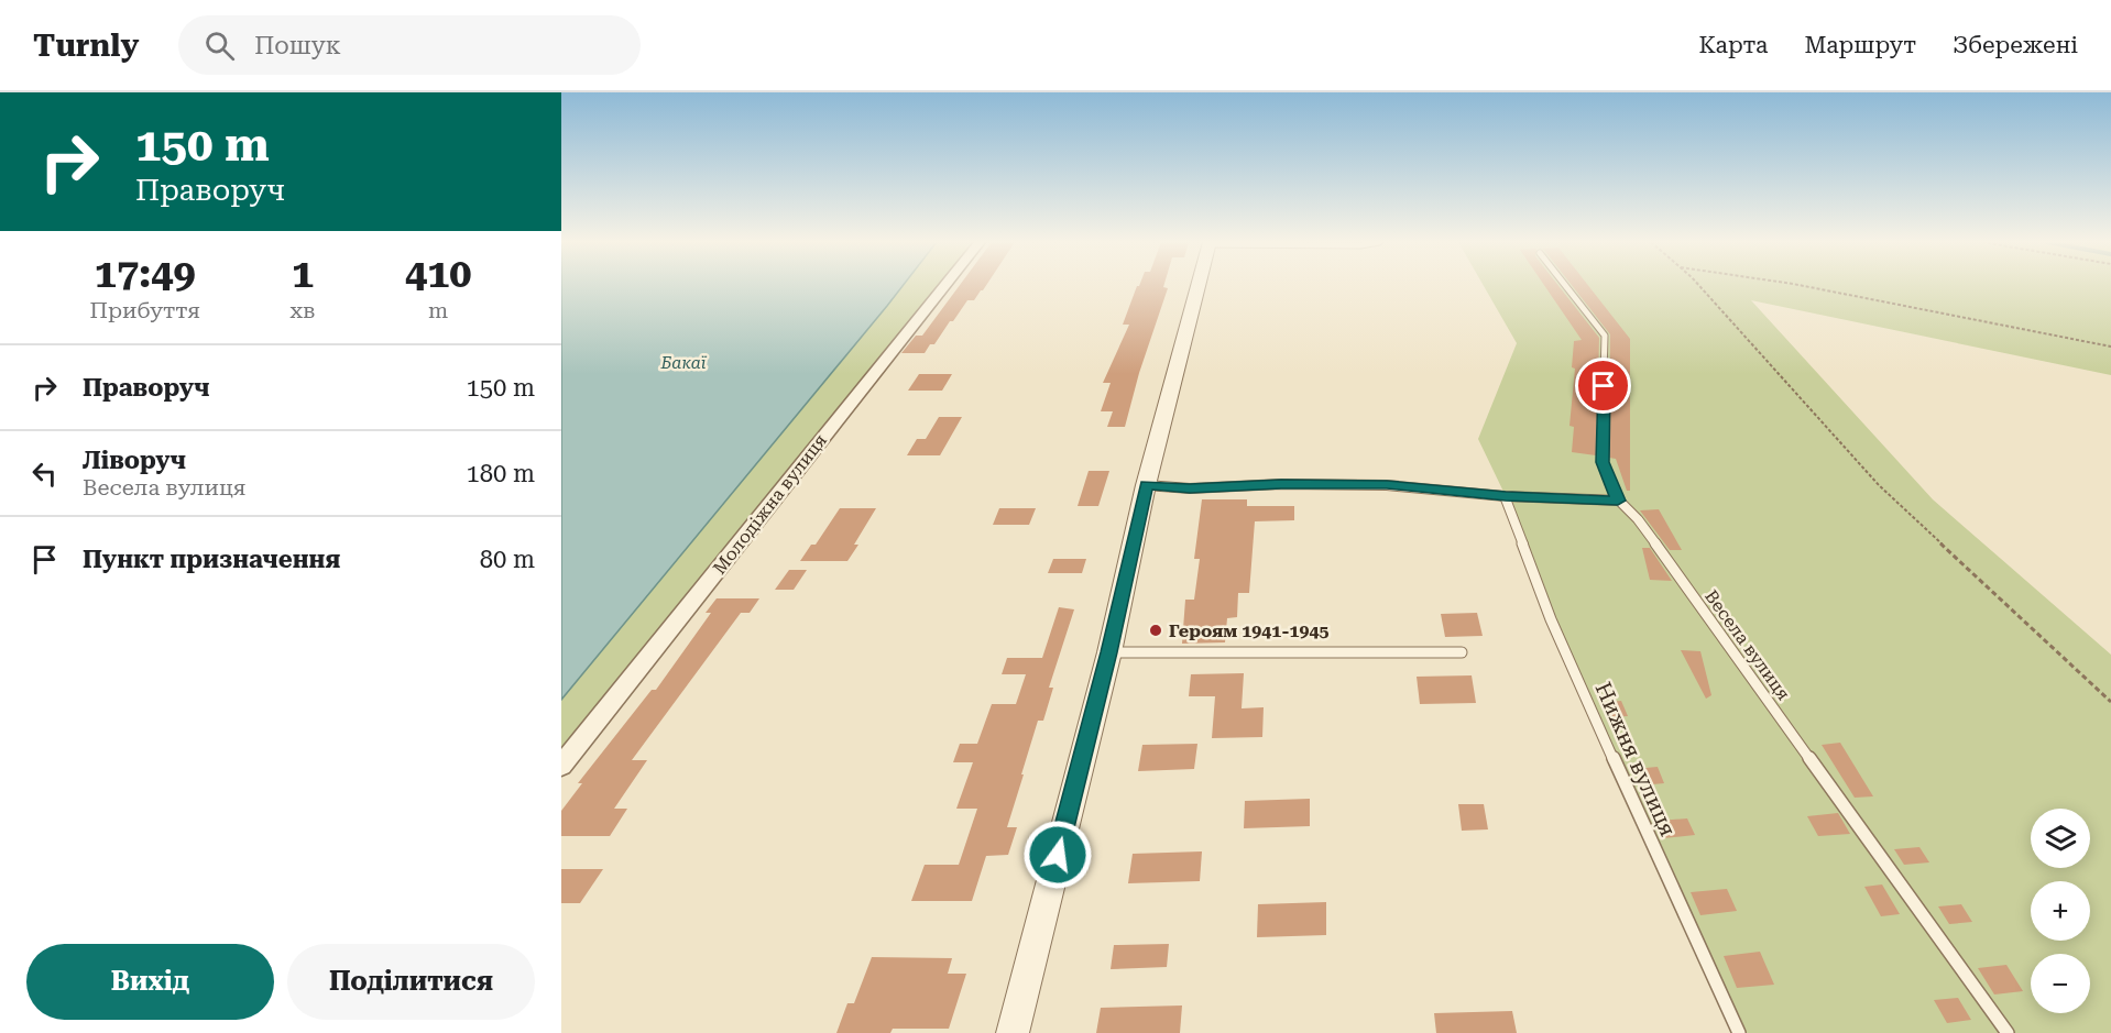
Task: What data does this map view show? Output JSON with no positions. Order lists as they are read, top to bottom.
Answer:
{
  "streets": {
    "street": ["Молодіжна вулиця"],
    "lane": ["Весела вулиця", "Нижня вулиця"]
  },
  "water": ["Бакаї"],
  "places": ["Героям 1941-1945"],
  "page": {
    "header": "Turnly",
    "search": "Пошук",
    "nav": ["Карта", "Маршрут", "Збережені"],
    "turn": ["150 m", "Праворуч"],
    "eta": [
      "17:49",
      "Прибуття",
      "1",
      "хв",
      "410",
      "m"
    ],
    "list": [
      {
        "name": "Праворуч",
        "value": "150 m"
      },
      {
        "name": "Ліворуч",
        "note": "Весела вулиця",
        "value": "180 m"
      },
      {
        "name": "Пункт призначення",
        "value": "80 m"
      }
    ],
    "map_buttons": ["+", "−"],
    "buttons": ["Вихід", "Поділитися"]
  }
}
